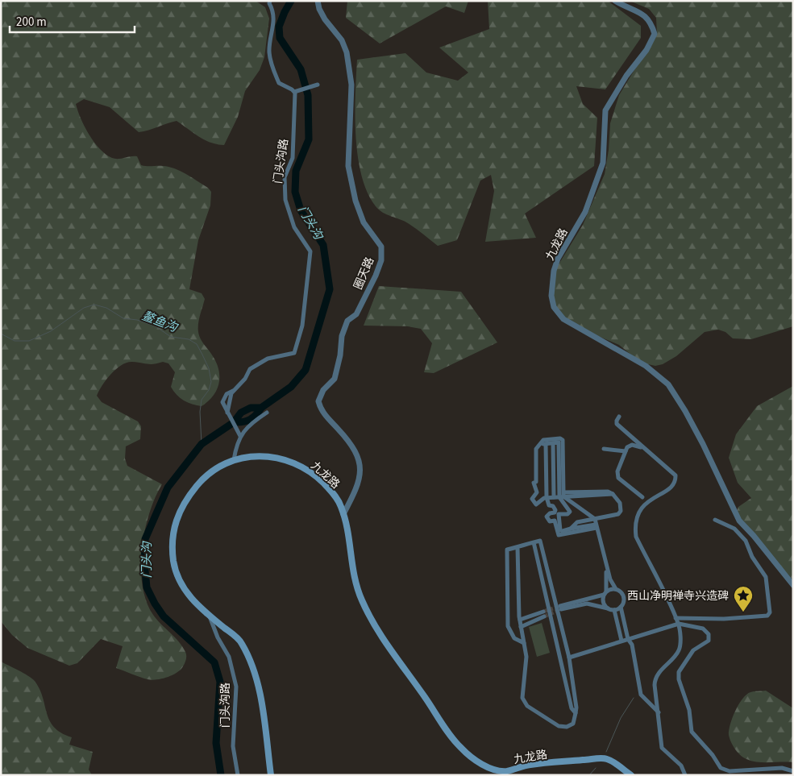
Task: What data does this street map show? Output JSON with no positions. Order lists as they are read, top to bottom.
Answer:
{
  "streets": {
    "main road": ["九龙路"],
    "street": ["门头沟路", "圈天路"]
  },
  "crossings": [
    ["门头沟路", "九龙路"],
    ["九龙路", "圈天路"]
  ],
  "water": ["门头沟", "鳌鱼沟"],
  "places": {
    "place": ["西山净明禅寺兴造碑"]
  },
  "scale_bar": "200 m"
}
